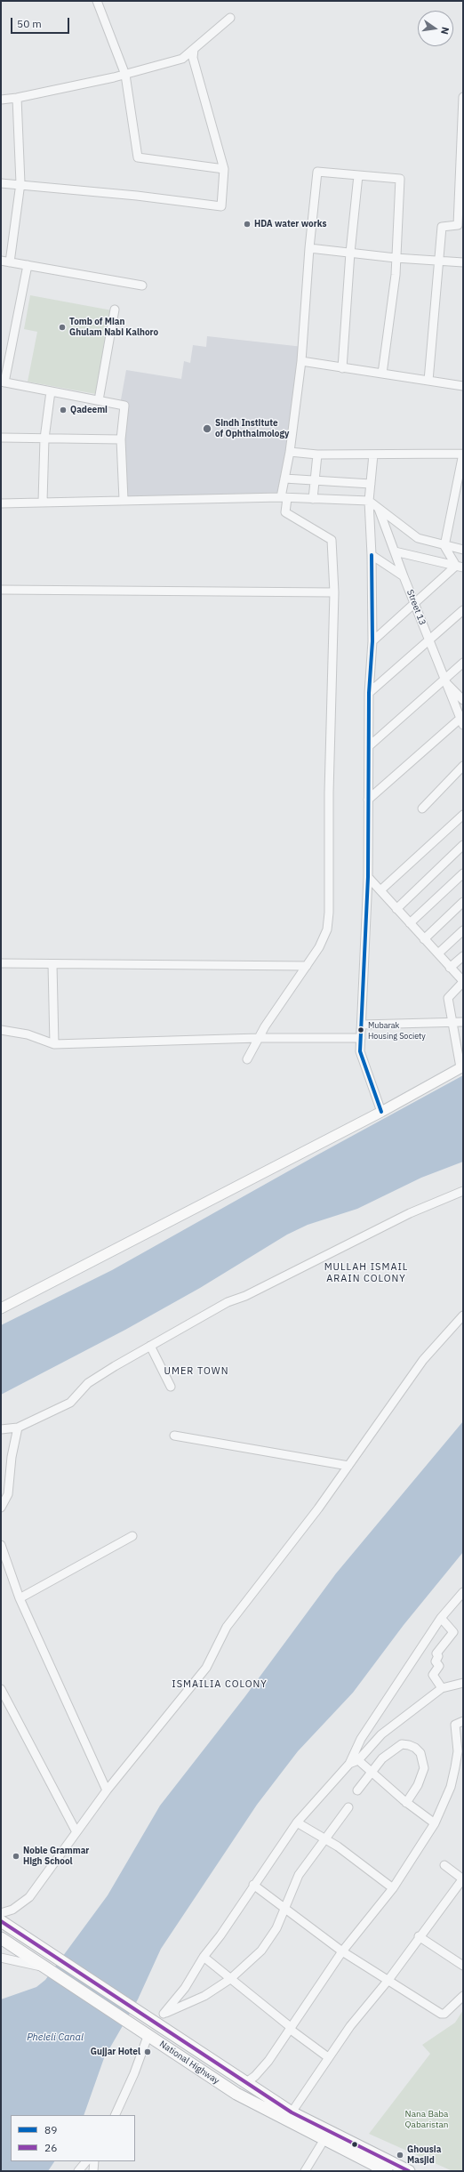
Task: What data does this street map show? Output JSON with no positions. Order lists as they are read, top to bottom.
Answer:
{
  "streets": {
    "highway": ["National Highway"],
    "street": ["Street 13"]
  },
  "districts": ["MULLAH ISMAIL ARAIN COLONY", "UMER TOWN", "ISMAILIA COLONY"],
  "water": ["Pheleli Canal"],
  "parks": ["Nana Baba Qabaristan"],
  "places": [
    "HDA water works",
    "Tomb of Mian Ghulam Nabi Kalhoro",
    "Qadeemi",
    "Sindh Institute of Ophthalmology",
    "Mubarak Housing Society",
    "Noble Grammar High School",
    "Gujjar Hotel",
    "Ghousia Masjid"
  ],
  "lines": ["transit line 89", "transit line 26"],
  "legend": ["89", "26"],
  "scale_bar": "50 m",
  "north": "right"
}
